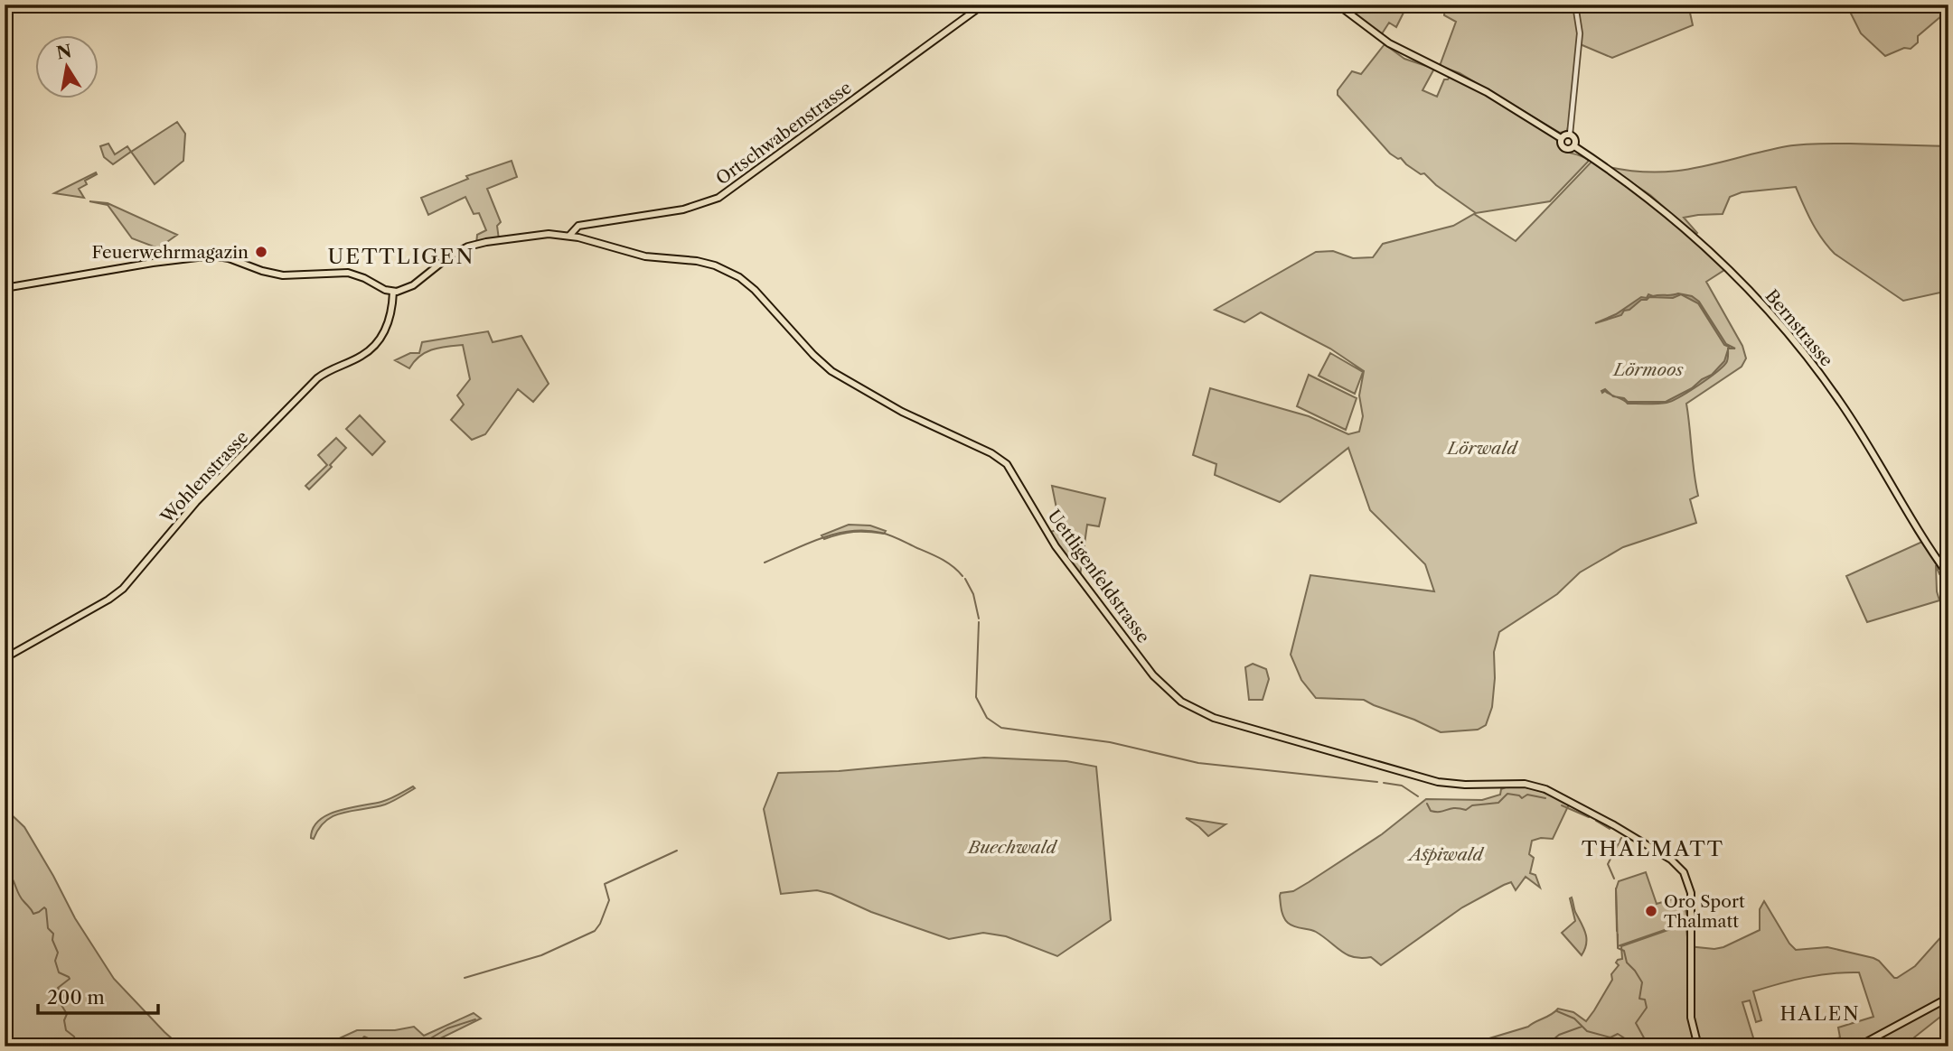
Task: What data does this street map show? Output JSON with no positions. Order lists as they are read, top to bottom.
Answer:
{
  "streets": {
    "main road": [
      "Ortschwabenstrasse",
      "Bernstrasse",
      "Wohlenstrasse",
      "Uettligenfeldstrasse"
    ]
  },
  "crossings": [
    ["Ortschwabenstrasse", "Uettligenfeldstrasse"]
  ],
  "districts": ["UETTLIGEN", "THALMATT", "HALEN"],
  "parks": [
    "Lörmoos",
    "Lörwald",
    "Buechwald",
    "Aspiwald"
  ],
  "places": ["Feuerwehrmagazin", "Oro Sport Thalmatt"],
  "scale_bar": "200 m",
  "north": "top"
}
